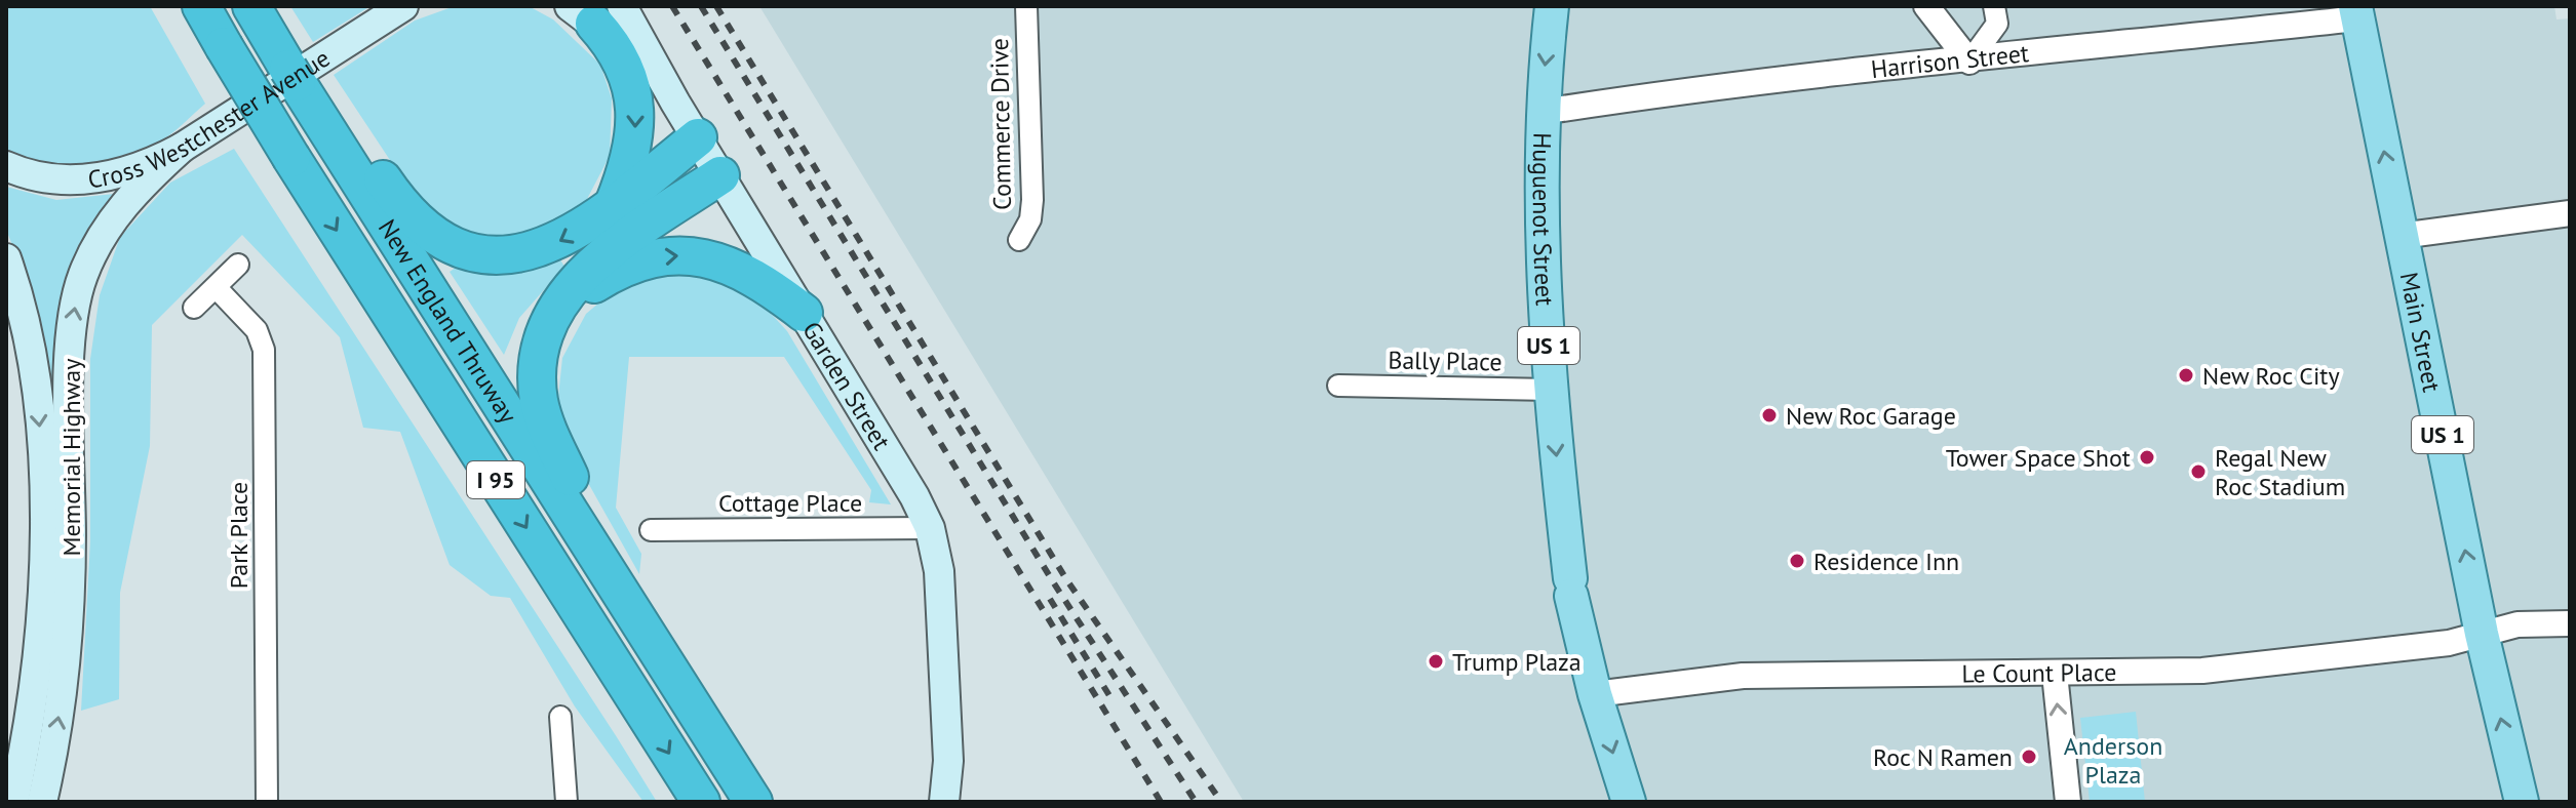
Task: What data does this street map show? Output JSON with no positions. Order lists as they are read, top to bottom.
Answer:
{
  "streets": {
    "highway": ["New England Thruway", "I 95"],
    "main road": [
      "Cross Westchester Avenue",
      "Huguenot Street",
      "Main Street",
      "US 1",
      "Garden Street",
      "Memorial Highway"
    ],
    "street": [
      "Harrison Street",
      "Commerce Drive",
      "Bally Place",
      "Cottage Place",
      "Park Place",
      "Le Count Place"
    ]
  },
  "crossings": [
    ["Harrison Street", "Huguenot Street"],
    ["Harrison Street", "Main Street"],
    ["Cross Westchester Avenue", "Memorial Highway"],
    ["Huguenot Street", "Bally Place"],
    ["Huguenot Street", "Le Count Place"],
    ["Main Street", "Le Count Place"],
    ["Garden Street", "Cottage Place"]
  ],
  "one_way": ["Huguenot Street", "Main Street"],
  "parks": ["Anderson Plaza"],
  "places": [
    "New Roc City",
    "New Roc Garage",
    "Tower Space Shot",
    "Regal New Roc Stadium",
    "Residence Inn",
    "Trump Plaza",
    "Roc N Ramen"
  ]
}
